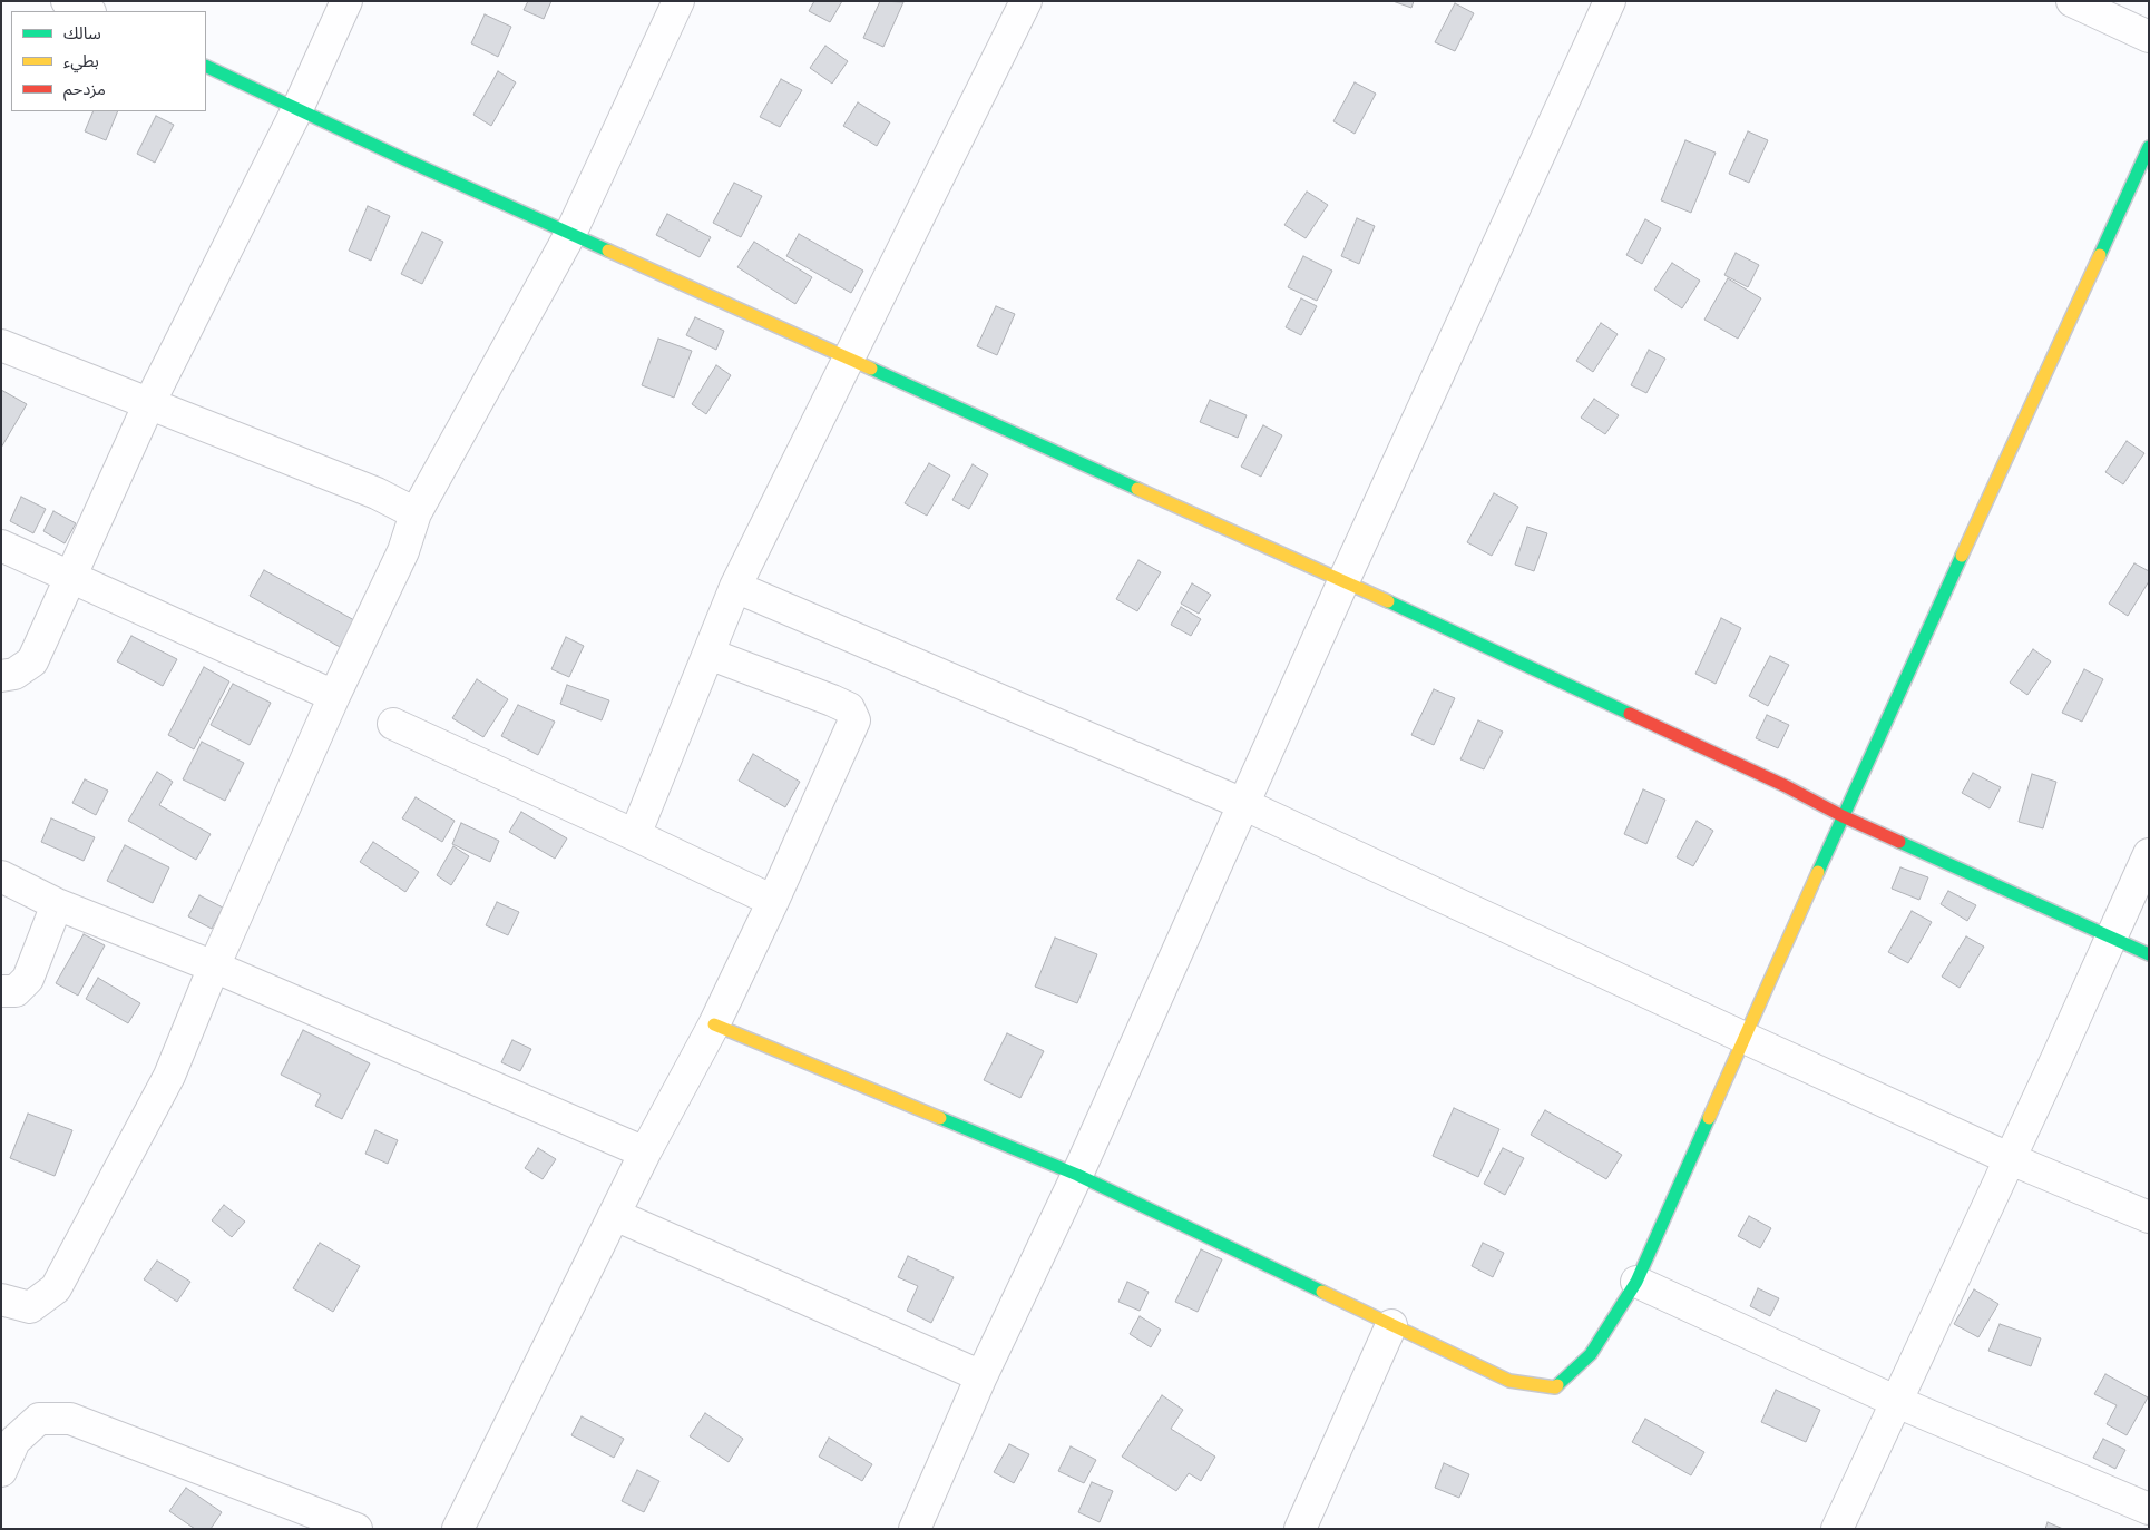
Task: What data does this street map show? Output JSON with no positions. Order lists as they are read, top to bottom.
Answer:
{
  "legend": ["سالك", "بطيء", "مزدحم"]
}
